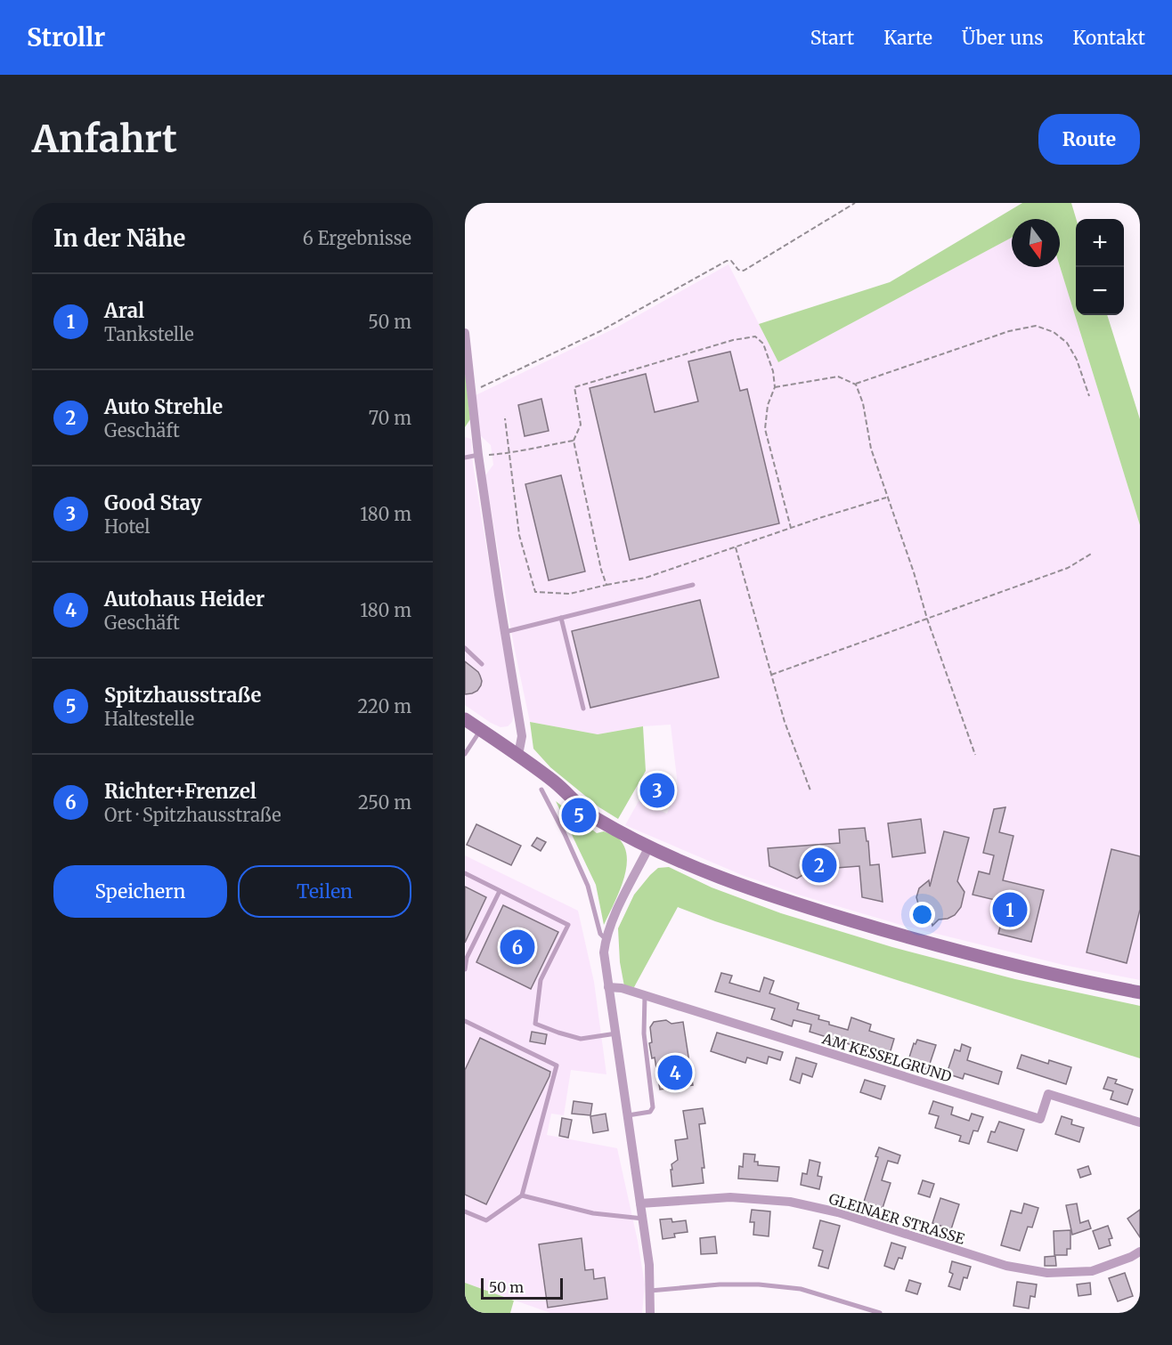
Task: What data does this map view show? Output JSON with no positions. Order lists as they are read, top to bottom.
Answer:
{
  "streets": {
    "street": ["AM KESSELGRUND", "GLEINAER STRASSE"]
  },
  "scale_bar": "50 m",
  "north": "bottom",
  "page": {
    "header": "Strollr",
    "nav": [
      "Start",
      "Karte",
      "Über uns",
      "Kontakt"
    ],
    "buttons": [
      "Route",
      ["Speichern", "Teilen"]
    ],
    "title": "Anfahrt",
    "heading": ["In der Nähe", "6 Ergebnisse"],
    "map_buttons": ["+", "−"],
    "list": [
      {
        "mark": "1",
        "name": "Aral",
        "note": "Tankstelle",
        "value": "50 m"
      },
      {
        "mark": "2",
        "name": "Auto Strehle",
        "note": "Geschäft",
        "value": "70 m"
      },
      {
        "mark": "3",
        "name": "Good Stay",
        "note": "Hotel",
        "value": "180 m"
      },
      {
        "mark": "4",
        "name": "Autohaus Heider",
        "note": "Geschäft",
        "value": "180 m"
      },
      {
        "mark": "5",
        "name": "Spitzhausstraße",
        "note": "Haltestelle",
        "value": "220 m"
      },
      {
        "mark": "6",
        "name": "Richter+Frenzel",
        "note": "Ort · Spitzhausstraße",
        "value": "250 m"
      }
    ],
    "pins": [
      "3",
      "5",
      "2",
      "1",
      "6",
      "4"
    ],
    "scale": "50 m"
  }
}
